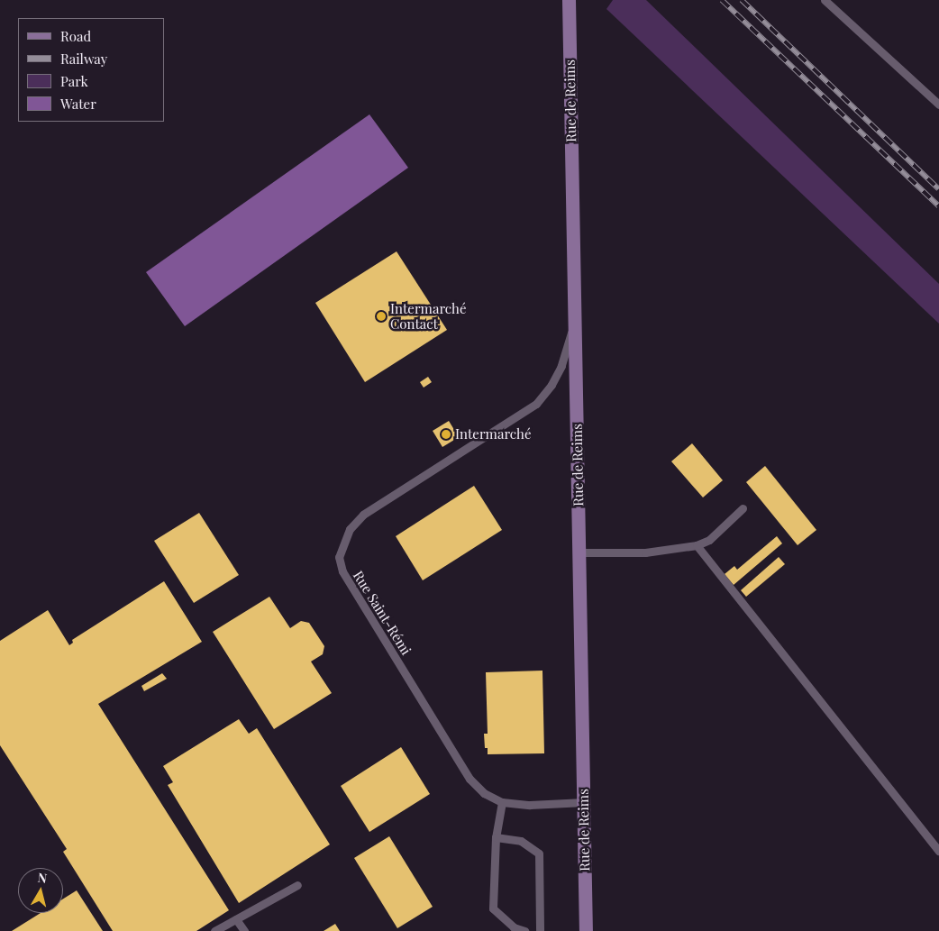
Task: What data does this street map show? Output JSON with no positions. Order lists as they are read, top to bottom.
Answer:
{
  "streets": {
    "street": ["Rue de Reims"],
    "lane": ["Rue Saint-Rémi"]
  },
  "crossings": [
    ["Rue de Reims", "Rue Saint-Rémi"]
  ],
  "places": ["Intermarché Contact", "Intermarché"],
  "legend": [
    "Road",
    "Railway",
    "Park",
    "Water"
  ],
  "north": "top"
}
